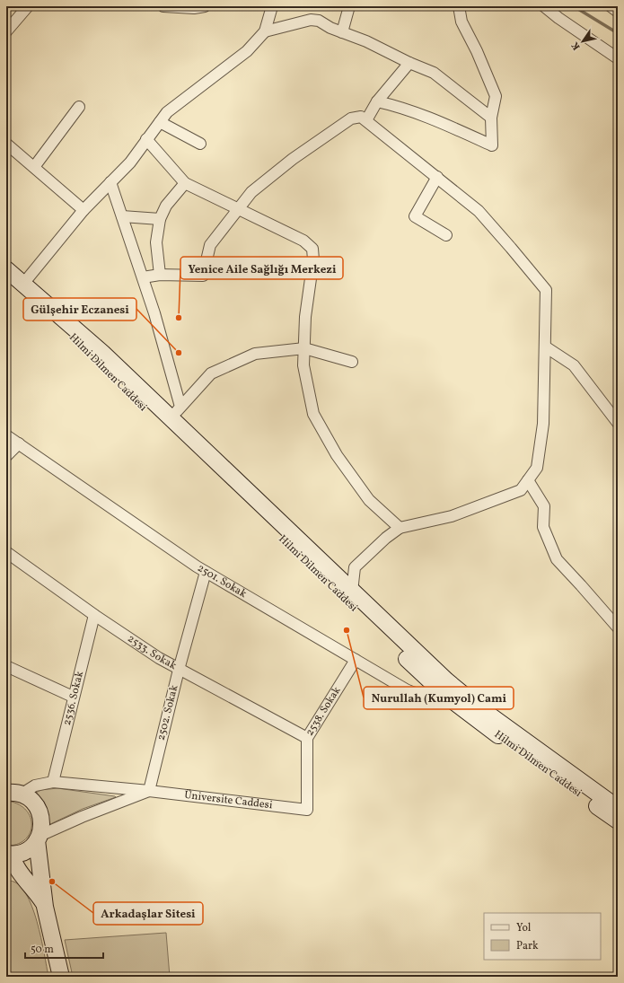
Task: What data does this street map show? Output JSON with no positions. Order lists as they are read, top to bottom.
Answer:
{
  "streets": {
    "street": [
      "Hilmi Dilmen Caddesi",
      "2501. Sokak",
      "2533. Sokak",
      "2536. Sokak",
      "2538. Sokak",
      "2502. Sokak",
      "Üniversite Caddesi"
    ]
  },
  "crossings": [
    ["Hilmi Dilmen Caddesi", "2501. Sokak"],
    ["2501. Sokak", "2538. Sokak"],
    ["2501. Sokak", "2502. Sokak"],
    ["2533. Sokak", "2536. Sokak"],
    ["2533. Sokak", "2538. Sokak"],
    ["2533. Sokak", "2502. Sokak"],
    ["2536. Sokak", "Üniversite Caddesi"],
    ["2538. Sokak", "Üniversite Caddesi"],
    ["2502. Sokak", "Üniversite Caddesi"]
  ],
  "places": [
    "Yenice Aile Sağlığı Merkezi",
    "Gülşehir Eczanesi",
    "Nurullah (Kumyol) Cami",
    "Arkadaşlar Sitesi"
  ],
  "legend": ["Yol", "Park"],
  "scale_bar": "50 m",
  "north": "bottom left"
}
